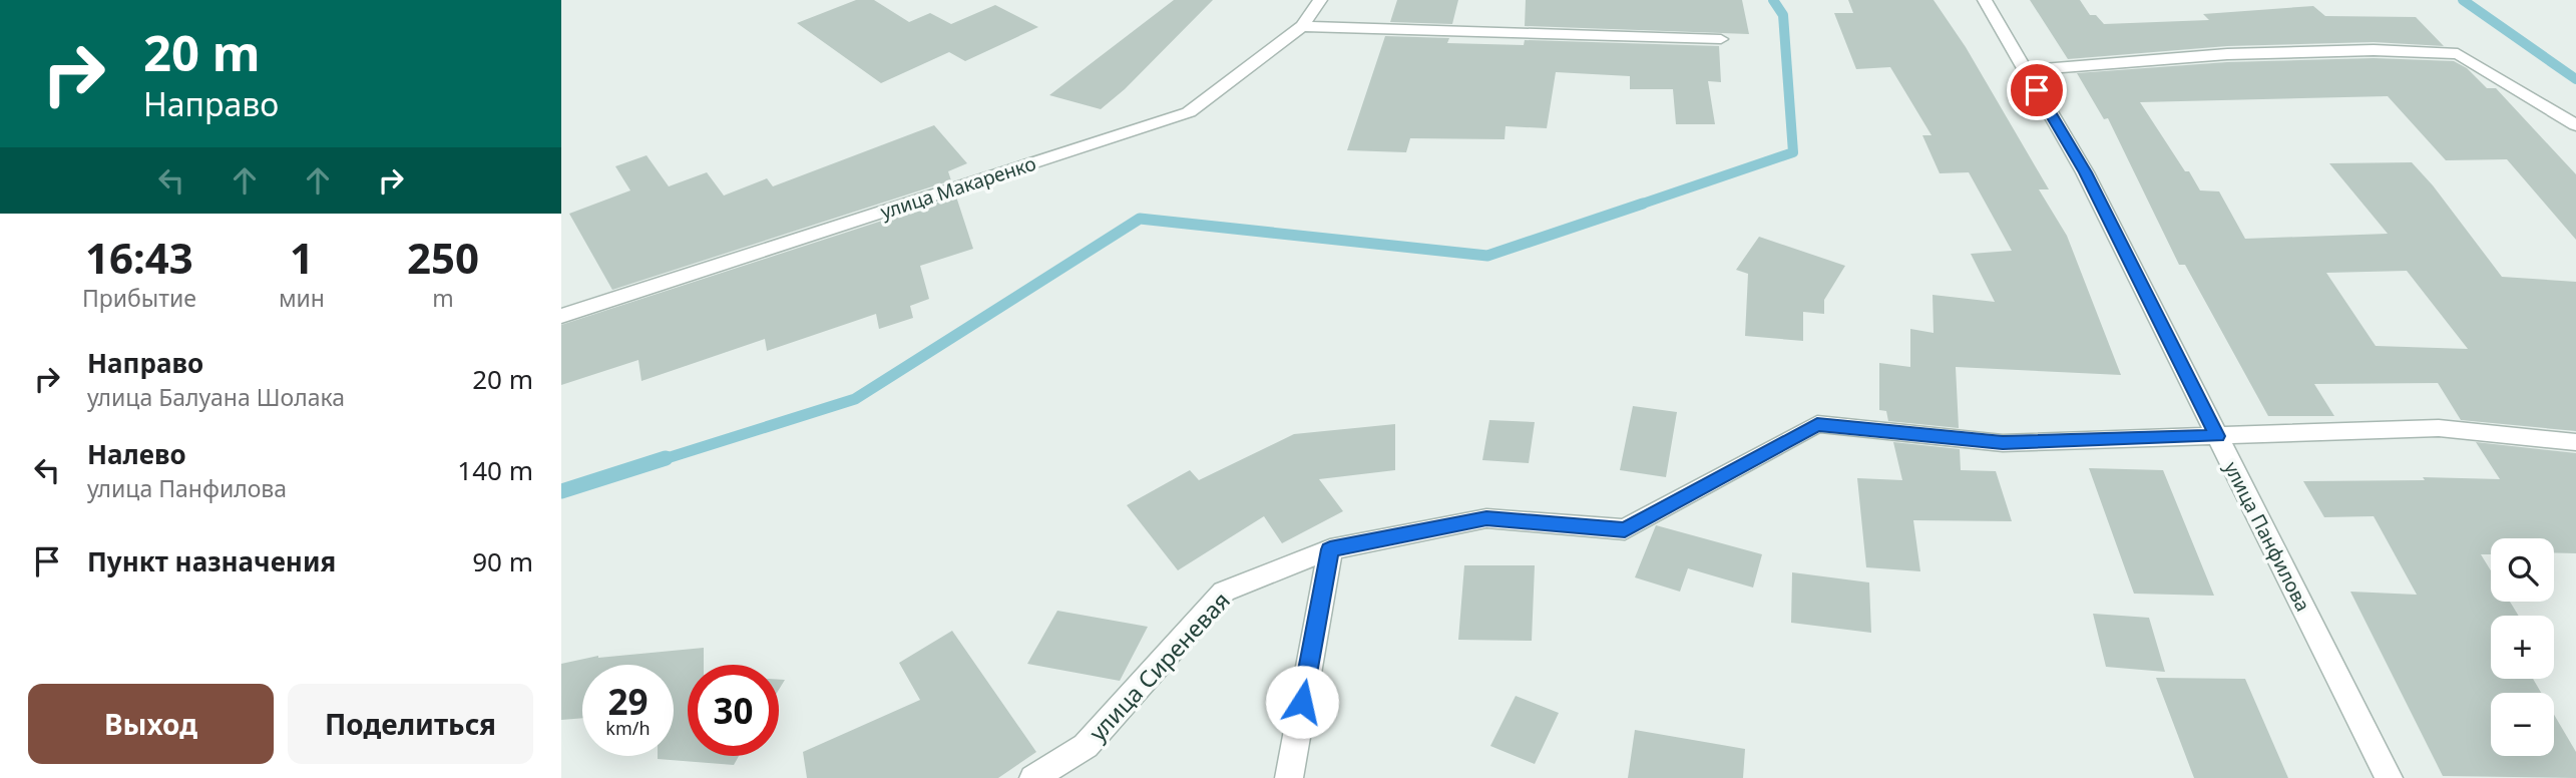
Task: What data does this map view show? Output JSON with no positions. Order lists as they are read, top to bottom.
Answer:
{
  "streets": {
    "street": ["улица Макаренко", "улица Панфилова", "улица Сиреневая"]
  },
  "crossings": [
    ["улица Панфилова", "улица Сиреневая"]
  ],
  "page": {
    "turn": ["20 m", "Направо"],
    "eta": [
      "16:43",
      "Прибытие",
      "1",
      "мин",
      "250",
      "m"
    ],
    "list": [
      {
        "name": "Направо",
        "note": "улица Балуана Шолака",
        "value": "20 m"
      },
      {
        "name": "Налево",
        "note": "улица Панфилова",
        "value": "140 m"
      },
      {
        "name": "Пункт назначения",
        "value": "90 m"
      }
    ],
    "map_buttons": ["+", "−"],
    "speed": "29 km/h",
    "limit": "30",
    "buttons": ["Выход", "Поделиться"]
  }
}
